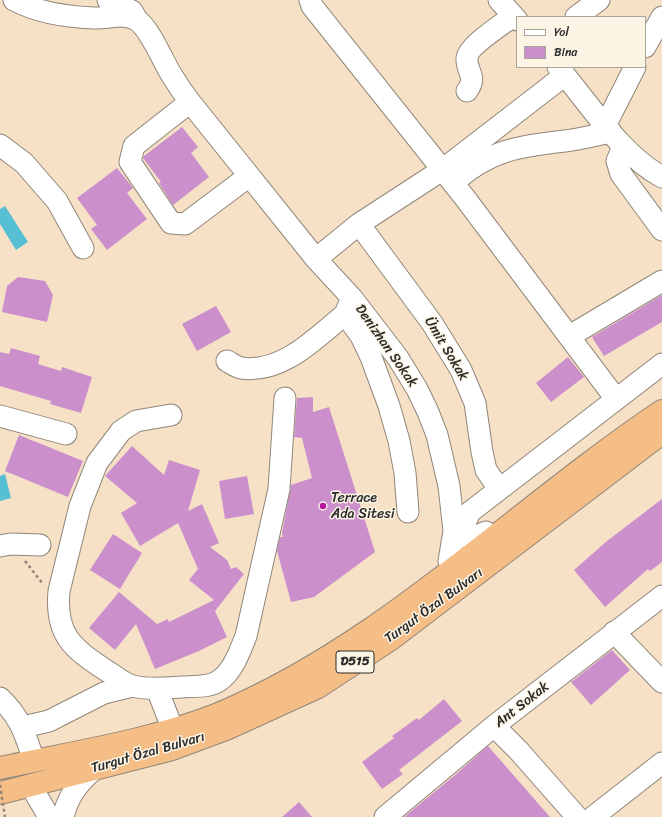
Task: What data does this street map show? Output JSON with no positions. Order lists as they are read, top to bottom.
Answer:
{
  "streets": {
    "highway": ["Turgut Özal Bulvarı", "D515"],
    "street": ["Denizhan Sokak", "Ümit Sokak", "Ant Sokak"]
  },
  "places": ["Terrace Ada Sitesi"],
  "legend": ["Yol", "Bina"]
}
